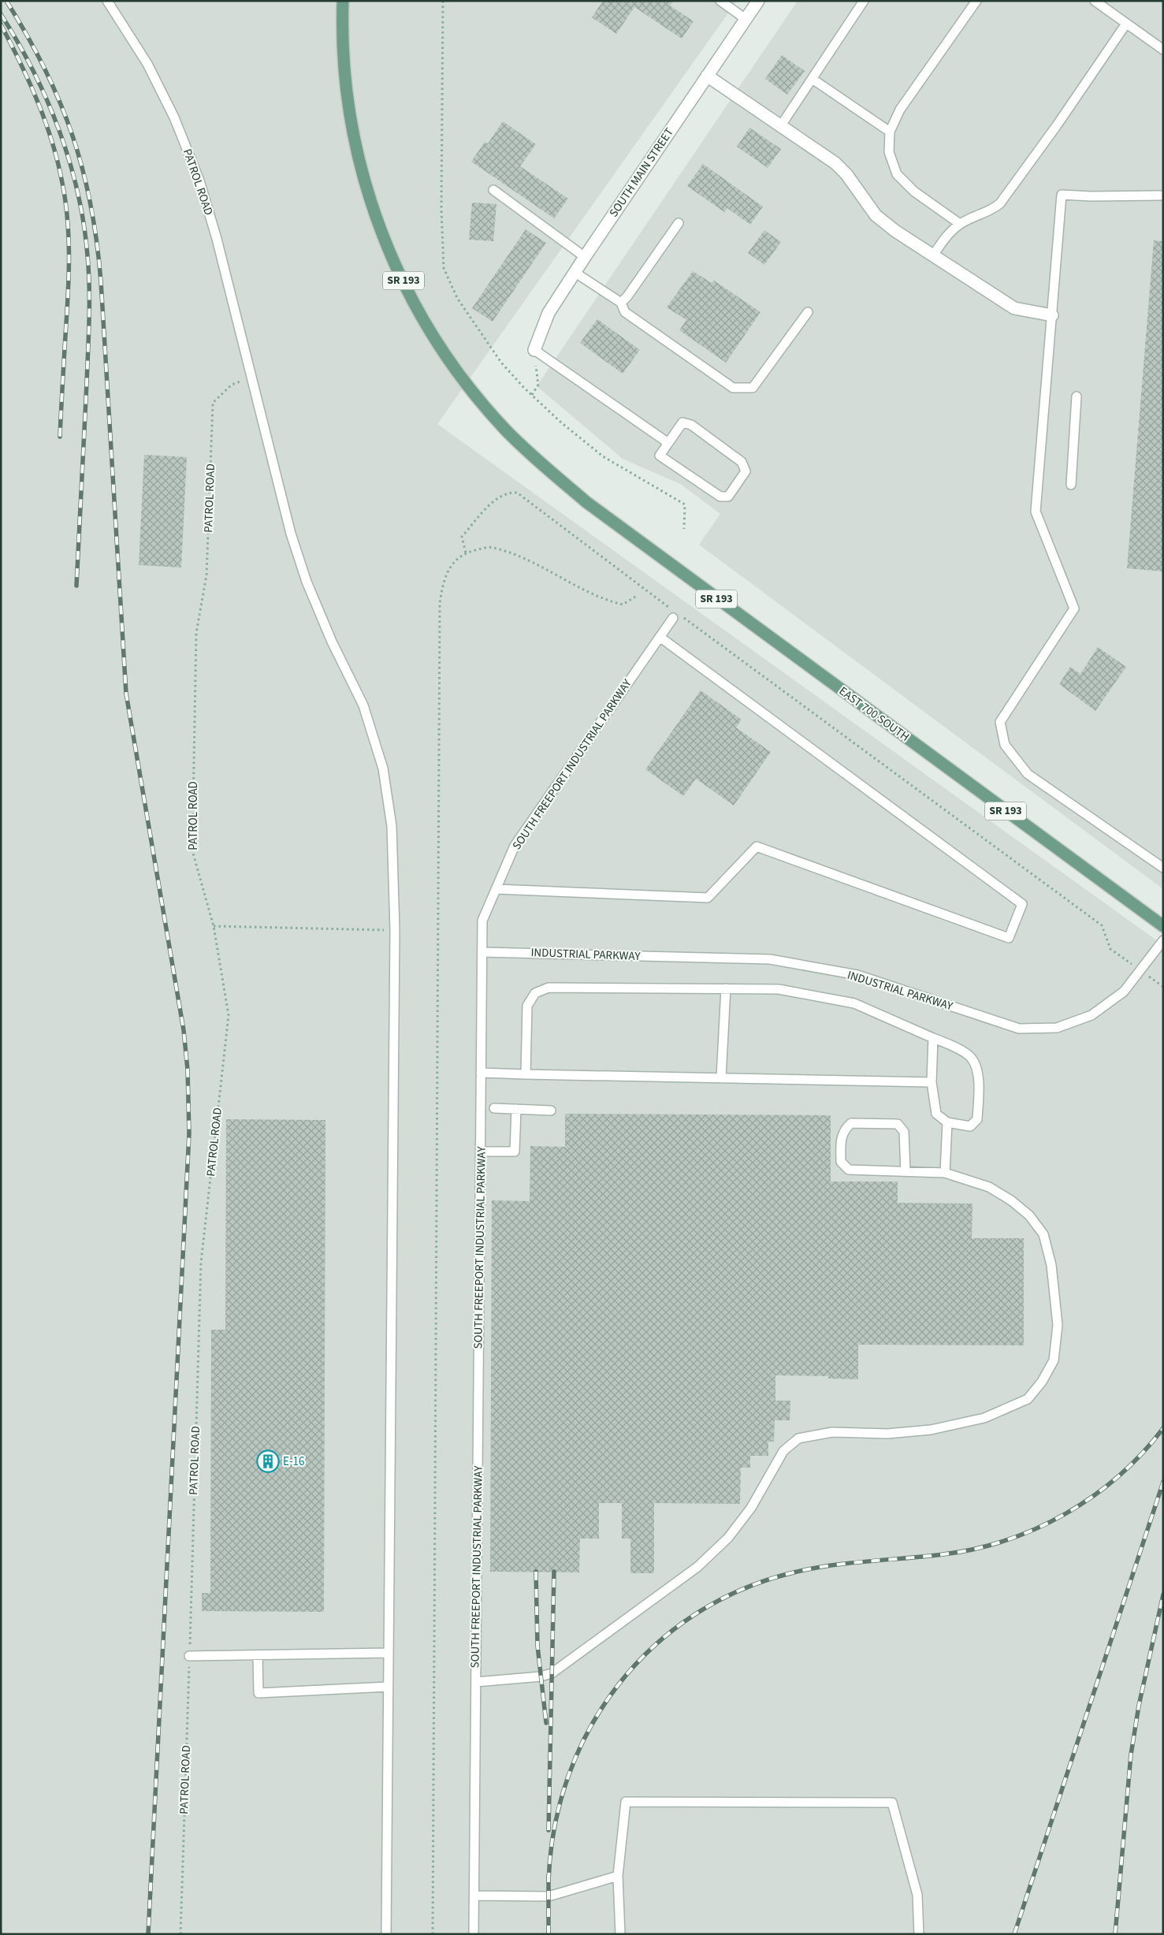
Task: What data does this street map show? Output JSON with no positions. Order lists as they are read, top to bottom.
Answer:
{
  "streets": {
    "main road": ["SR 193", "EAST 700 SOUTH"],
    "street": ["SOUTH MAIN STREET"],
    "lane": ["PATROL ROAD", "SOUTH FREEPORT INDUSTRIAL PARKWAY", "INDUSTRIAL PARKWAY"]
  },
  "crossings": [
    ["SOUTH FREEPORT INDUSTRIAL PARKWAY", "INDUSTRIAL PARKWAY"]
  ],
  "places": {
    "building": ["E-16"]
  }
}
